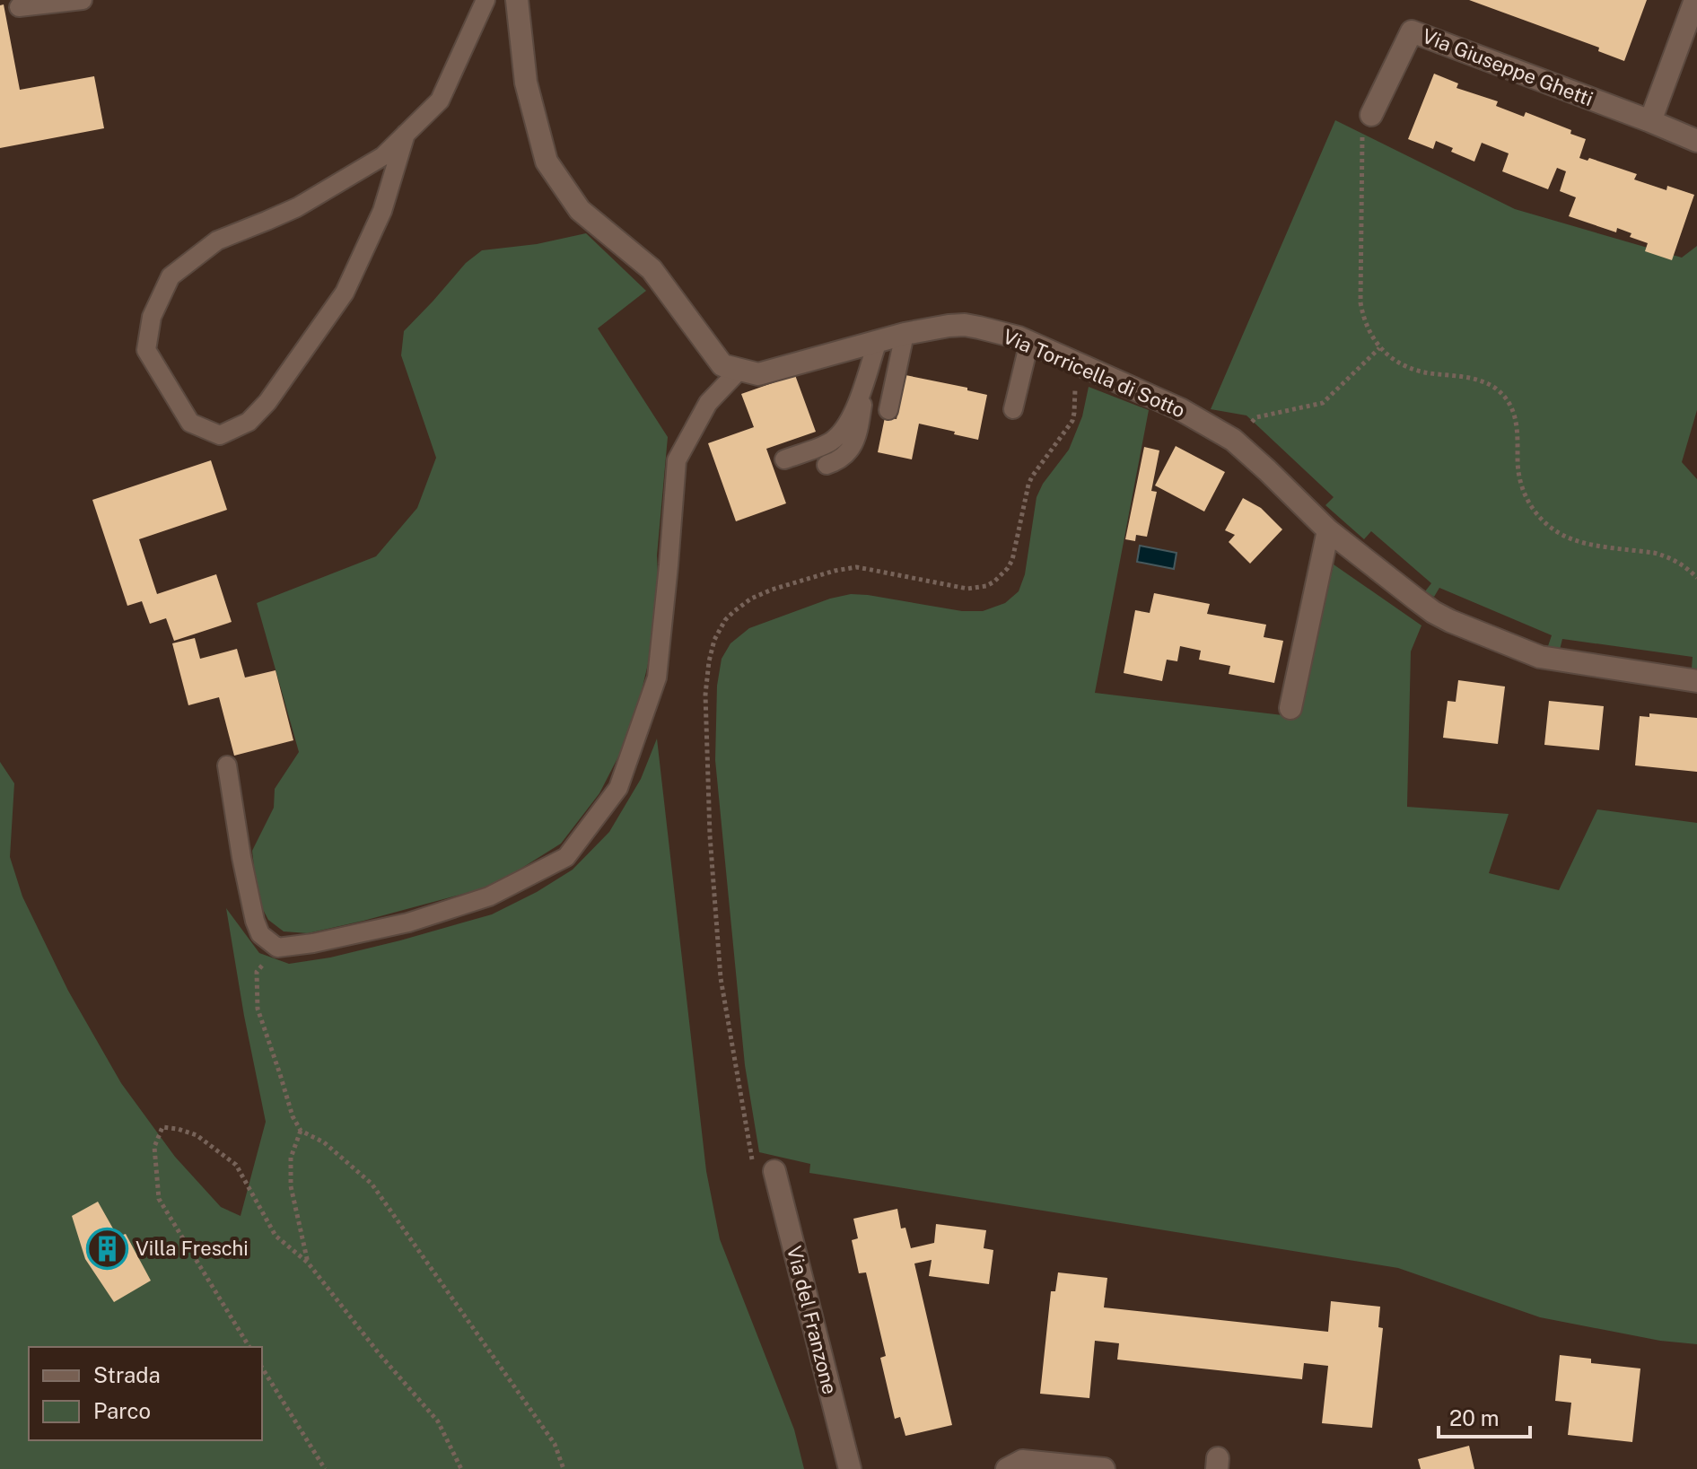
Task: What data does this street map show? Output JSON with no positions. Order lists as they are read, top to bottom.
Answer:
{
  "streets": {
    "street": ["Via Giuseppe Ghetti", "Via Torricella di Sotto", "Via del Franzone"]
  },
  "places": {
    "building": ["Villa Freschi"]
  },
  "legend": ["Strada", "Parco"],
  "scale_bar": "20 m"
}
